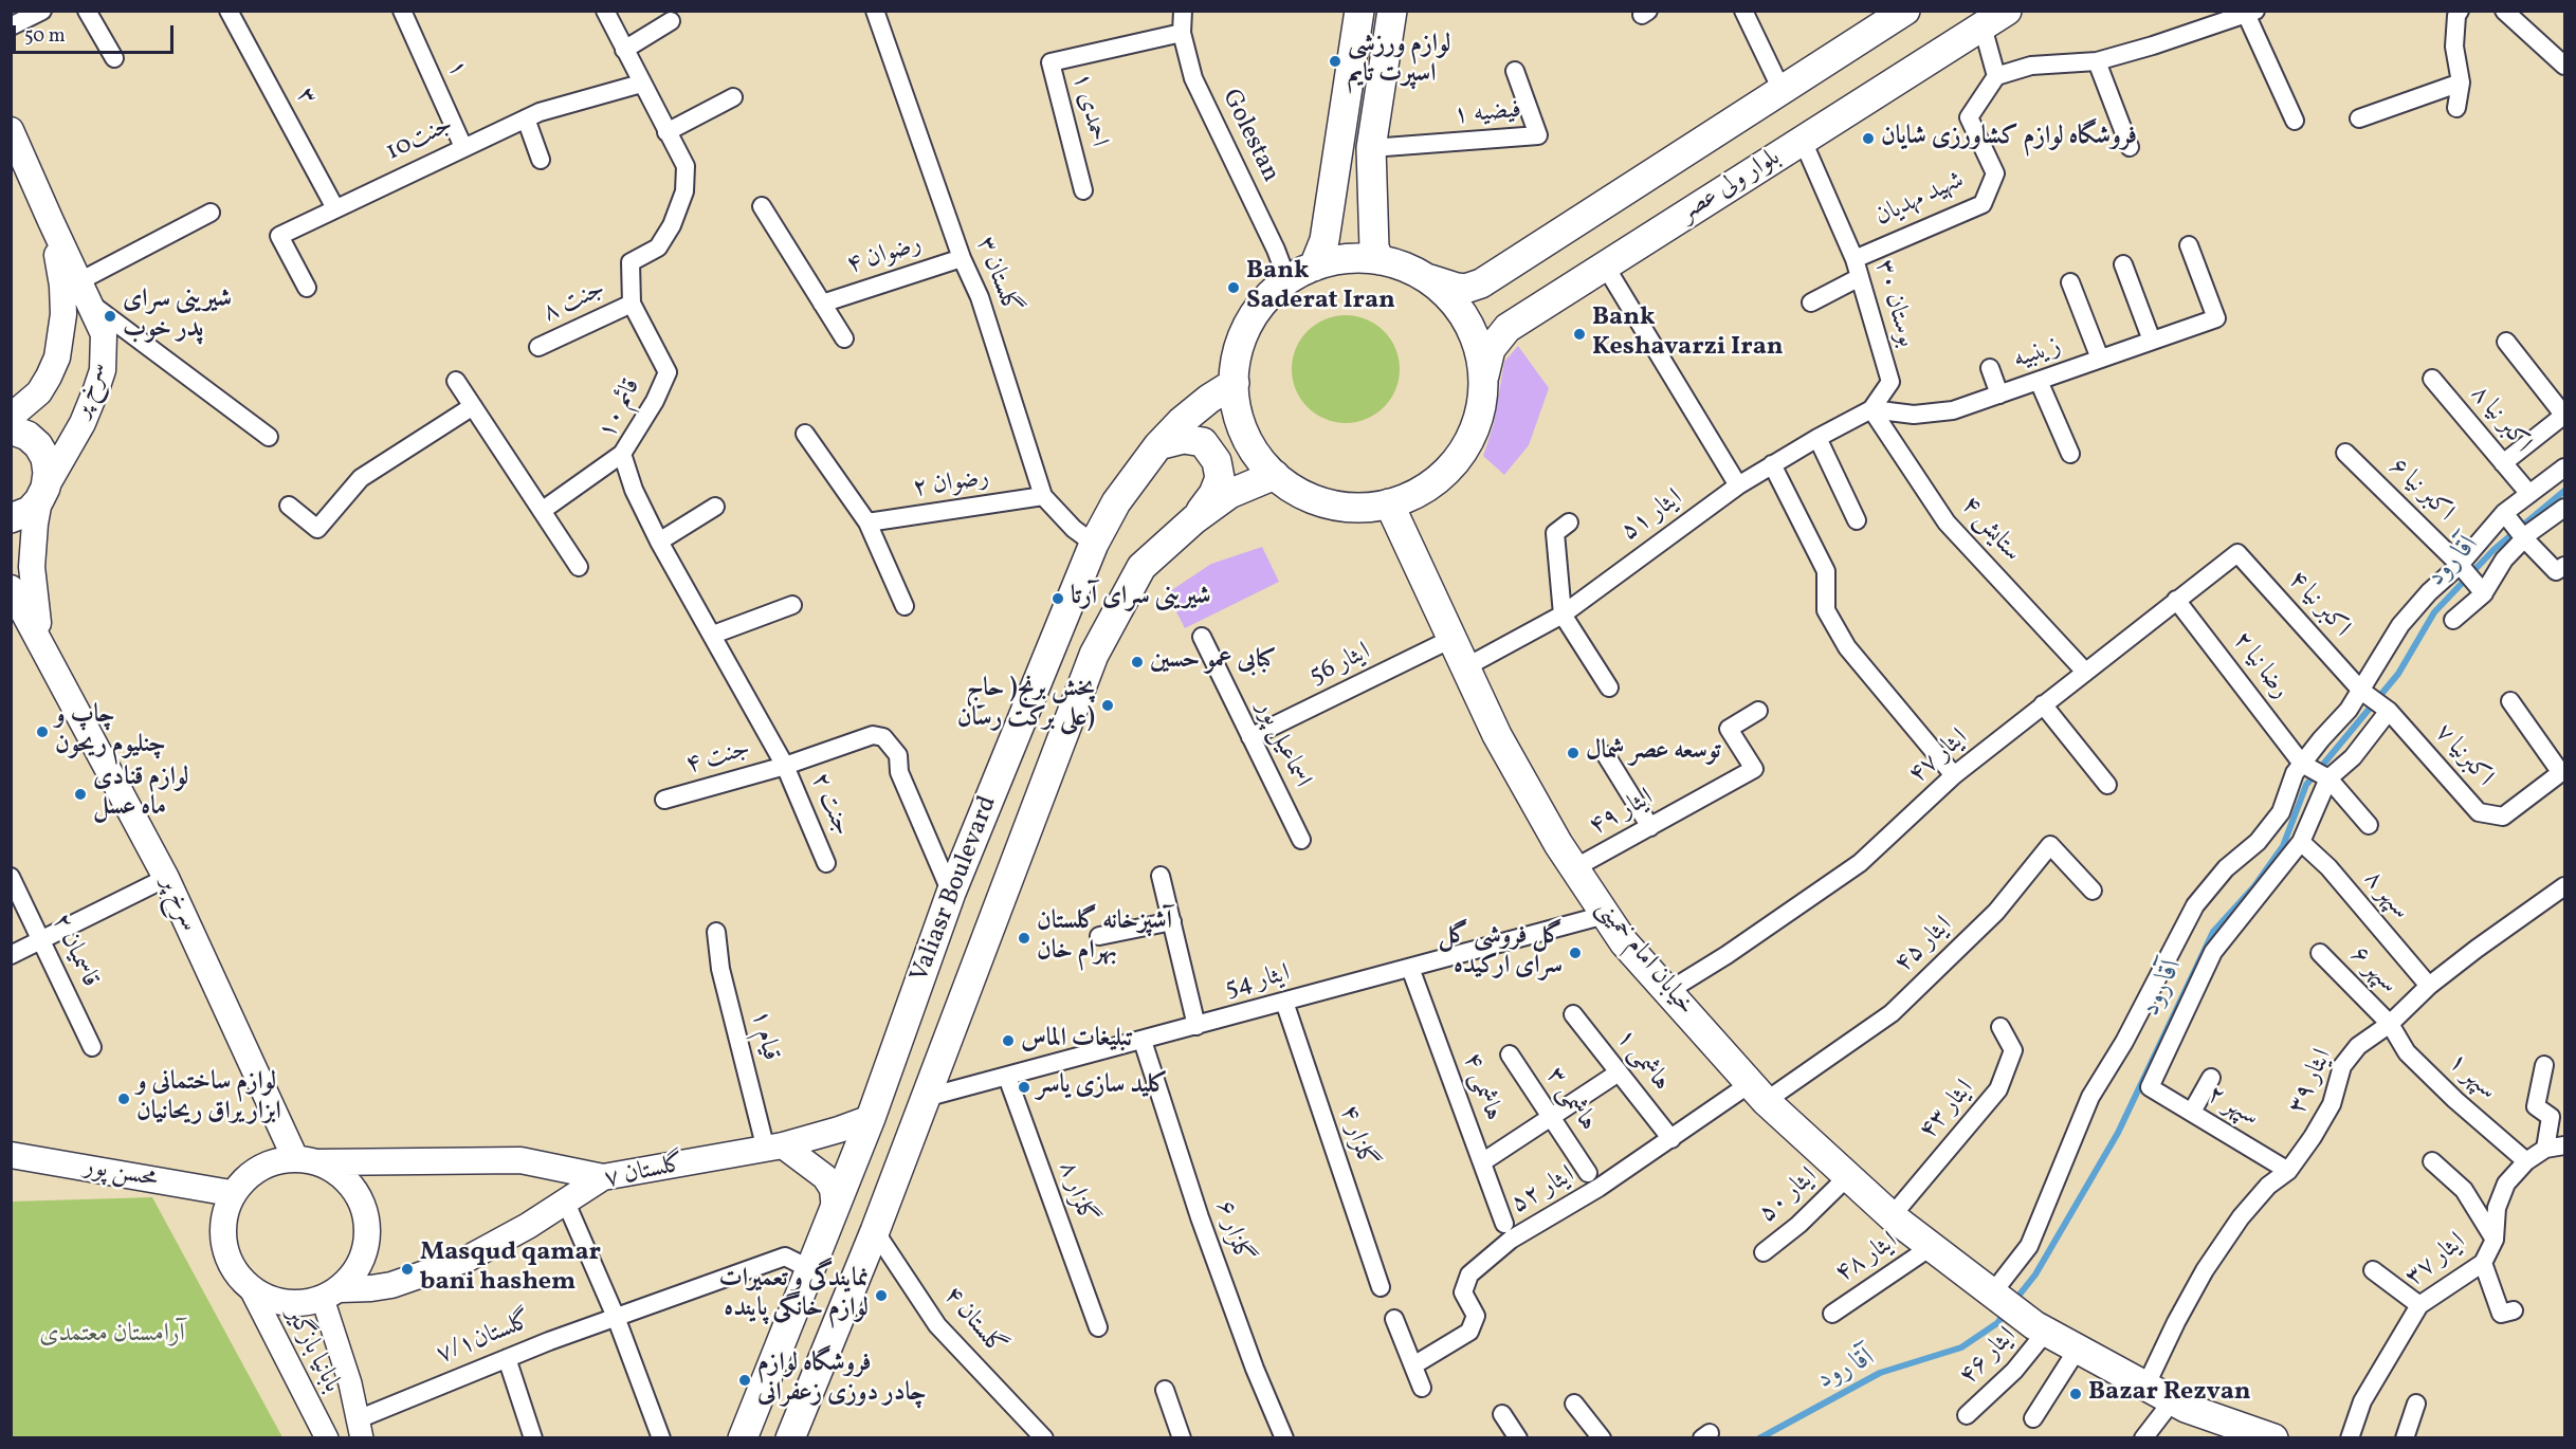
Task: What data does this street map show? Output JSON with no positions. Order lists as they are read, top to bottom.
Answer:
{
  "streets": {
    "main road": [
      "بلوار ولی عصر",
      "سرخ پر",
      "Valiasr Boulevard",
      "خیابان امام خمینی",
      "گلستان ۷",
      "محسن پور"
    ],
    "street": [
      "۱",
      "۳",
      "احمدی ۱",
      "فیضیه ۱",
      "Golestan",
      "جنت10",
      "شهید مهدیان",
      "رضوان ۴",
      "گلستان ۳",
      "جنت ۸",
      "بوستان ۳۰",
      "زینبیه",
      "قائم ۱۰",
      "اکبر نیا ۸",
      "رضوان ۲",
      "اکبر نیا ۶",
      "ایثار ۵۱",
      "ستایش ۴",
      "اکبر نیا ۴",
      "ایثار 56",
      "رضا نیا ۲",
      "اسماعیل پور",
      "اکبرنیا ۷",
      "ایثار ۴۷",
      "جنت ۴",
      "جنت ۲",
      "ایثار ۴۹",
      "سپهر ۸",
      "ایثار ۴۵",
      "قاسمیان ۲",
      "سپهر ۶",
      "ایثار 54",
      "قیام ۱",
      "هاشمی ۱",
      "سپهر ۱",
      "ایثار ۳۹",
      "هاشمی ۴",
      "هاشمی ۳",
      "سپهر ۲",
      "ایثار ۴۳",
      "گلزار ۴",
      "ایثار ۵۲",
      "گلزار ۸",
      "ایثار ۵۰",
      "گلزار ۶",
      "ایثار ۴۸",
      "ایثار ۳۷",
      "گلستان ۴",
      "گلستان۷/۱",
      "بابانیا بازگیر",
      "ایثار ۴۶"
    ]
  },
  "crossings": [
    ["۱", "جنت10"],
    ["۳", "جنت10"],
    ["احمدی ۱", "Golestan"],
    ["جنت10", "قائم ۱۰"],
    ["بلوار ولی عصر", "بوستان ۳۰"],
    ["شهید مهدیان", "بوستان ۳۰"],
    ["رضوان ۴", "گلستان ۳"],
    ["گلستان ۳", "رضوان ۲"],
    ["گلستان ۳", "Valiasr Boulevard"],
    ["جنت ۸", "قائم ۱۰"],
    ["بوستان ۳۰", "زینبیه"],
    ["بوستان ۳۰", "ایثار ۵۱"],
    ["بوستان ۳۰", "ستایش ۴"],
    ["زینبیه", "ایثار ۵۱"],
    ["زینبیه", "ستایش ۴"],
    ["سرخ پر", "گلستان ۷"],
    ["سرخ پر", "محسن پور"],
    ["سرخ پر", "بابانیا بازگیر"],
    ["قائم ۱۰", "جنت ۴"],
    ["قائم ۱۰", "جنت ۲"],
    ["ایثار ۵۱", "ستایش ۴"],
    ["ایثار ۵۱", "خیابان امام خمینی"],
    ["ستایش ۴", "ایثار ۴۷"],
    ["اکبر نیا ۴", "اکبرنیا ۷"],
    ["اکبر نیا ۴", "ایثار ۴۷"],
    ["ایثار 56", "اسماعیل پور"],
    ["ایثار 56", "خیابان امام خمینی"],
    ["رضا نیا ۲", "ایثار ۴۷"],
    ["ایثار ۴۷", "خیابان امام خمینی"],
    ["جنت ۴", "جنت ۲"],
    ["جنت ۴", "Valiasr Boulevard"],
    ["ایثار ۴۹", "خیابان امام خمینی"],
    ["Valiasr Boulevard", "ایثار 54"],
    ["Valiasr Boulevard", "گلستان ۷"],
    ["Valiasr Boulevard", "گلستان ۴"],
    ["Valiasr Boulevard", "گلستان۷/۱"],
    ["سپهر ۸", "ایثار ۳۹"],
    ["سپهر ۸", "سپهر ۲"],
    ["ایثار ۴۵", "خیابان امام خمینی"],
    ["ایثار ۴۵", "ایثار ۵۲"],
    ["خیابان امام خمینی", "ایثار 54"],
    ["خیابان امام خمینی", "ایثار ۴۳"],
    ["خیابان امام خمینی", "ایثار ۵۲"],
    ["خیابان امام خمینی", "ایثار ۵۰"],
    ["خیابان امام خمینی", "ایثار ۴۸"],
    ["خیابان امام خمینی", "ایثار ۴۶"],
    ["سپهر ۶", "سپهر ۱"],
    ["سپهر ۶", "ایثار ۳۹"],
    ["ایثار 54", "هاشمی ۴"],
    ["ایثار 54", "گلزار ۴"],
    ["ایثار 54", "گلزار ۸"],
    ["ایثار 54", "گلزار ۶"],
    ["قیام ۱", "گلستان ۷"],
    ["هاشمی ۱", "ایثار ۵۲"],
    ["سپهر ۱", "ایثار ۳۹"],
    ["سپهر ۱", "ایثار ۳۷"],
    ["ایثار ۳۹", "سپهر ۲"],
    ["گلستان ۷", "محسن پور"],
    ["گلستان ۷", "بابانیا بازگیر"],
    ["محسن پور", "بابانیا بازگیر"],
    ["گلستان۷/۱", "بابانیا بازگیر"]
  ],
  "water": ["آقا رود"],
  "parks": ["آرامستان معتمدی"],
  "places": [
    "لوازم ورزشی اسپرت تایم",
    "فروشگاه لوازم کشاورزی شایان",
    "Bank Saderat Iran",
    "شیرینی سرای پدر خوب",
    "Bank Keshavarzi Iran",
    "شیرینی سرای آرتا",
    "کبابی عمو حسین",
    "پخش برنج( حاج علی برکت رسان)",
    "چاپ و چنلیوم ریحون",
    "توسعه عصر شمال",
    "لوازم قنادی ماه عسل",
    "آشپزخانه گلستان بهرام خان",
    "گل فروشی گل سرای ارکیده",
    "تبلیغات الماس",
    "کلید سازی یاسر",
    "لوازم ساختمانی و ابزار یراق ریحانیان",
    "Masqud qamar bani hashem",
    "نمایندگی و تعمیرات لوازم خانگی پاینده",
    "فروشگاه لوازم چادر دوزی زعفرانی",
    "Bazar Rezvan"
  ],
  "scale_bar": "50 m"
}
